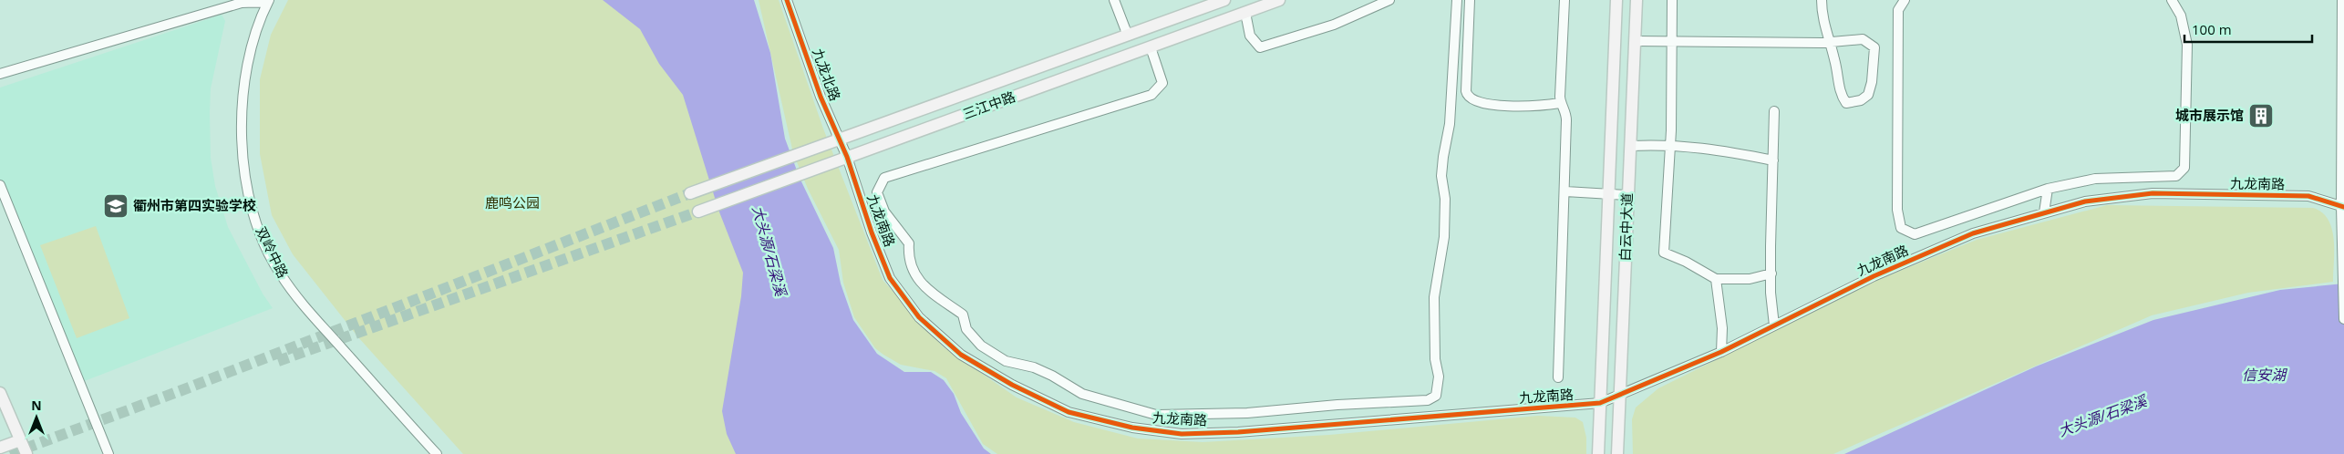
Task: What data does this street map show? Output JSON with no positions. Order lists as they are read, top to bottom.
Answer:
{
  "streets": {
    "main road": ["三江中路", "白云中大道"],
    "street": ["九龙北路", "九龙南路", "双岭中路"]
  },
  "crossings": [
    ["九龙北路", "三江中路"],
    ["九龙北路", "九龙南路"],
    ["三江中路", "九龙南路"],
    ["九龙南路", "白云中大道"]
  ],
  "water": ["大头源/石梁溪", "信安湖"],
  "parks": ["鹿鸣公园"],
  "places": {
    "building": ["城市展示馆"],
    "school or university": ["衢州市第四实验学校"]
  },
  "scale_bar": "100 m",
  "north": "top"
}
